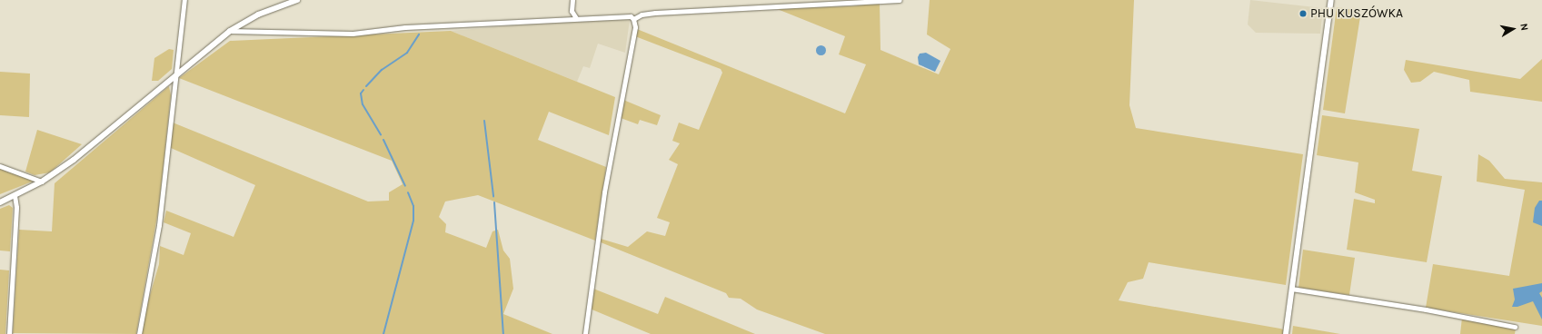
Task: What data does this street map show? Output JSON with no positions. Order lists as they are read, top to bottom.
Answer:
{
  "places": ["PHU KUSZÓWKA"],
  "north": "right"
}
